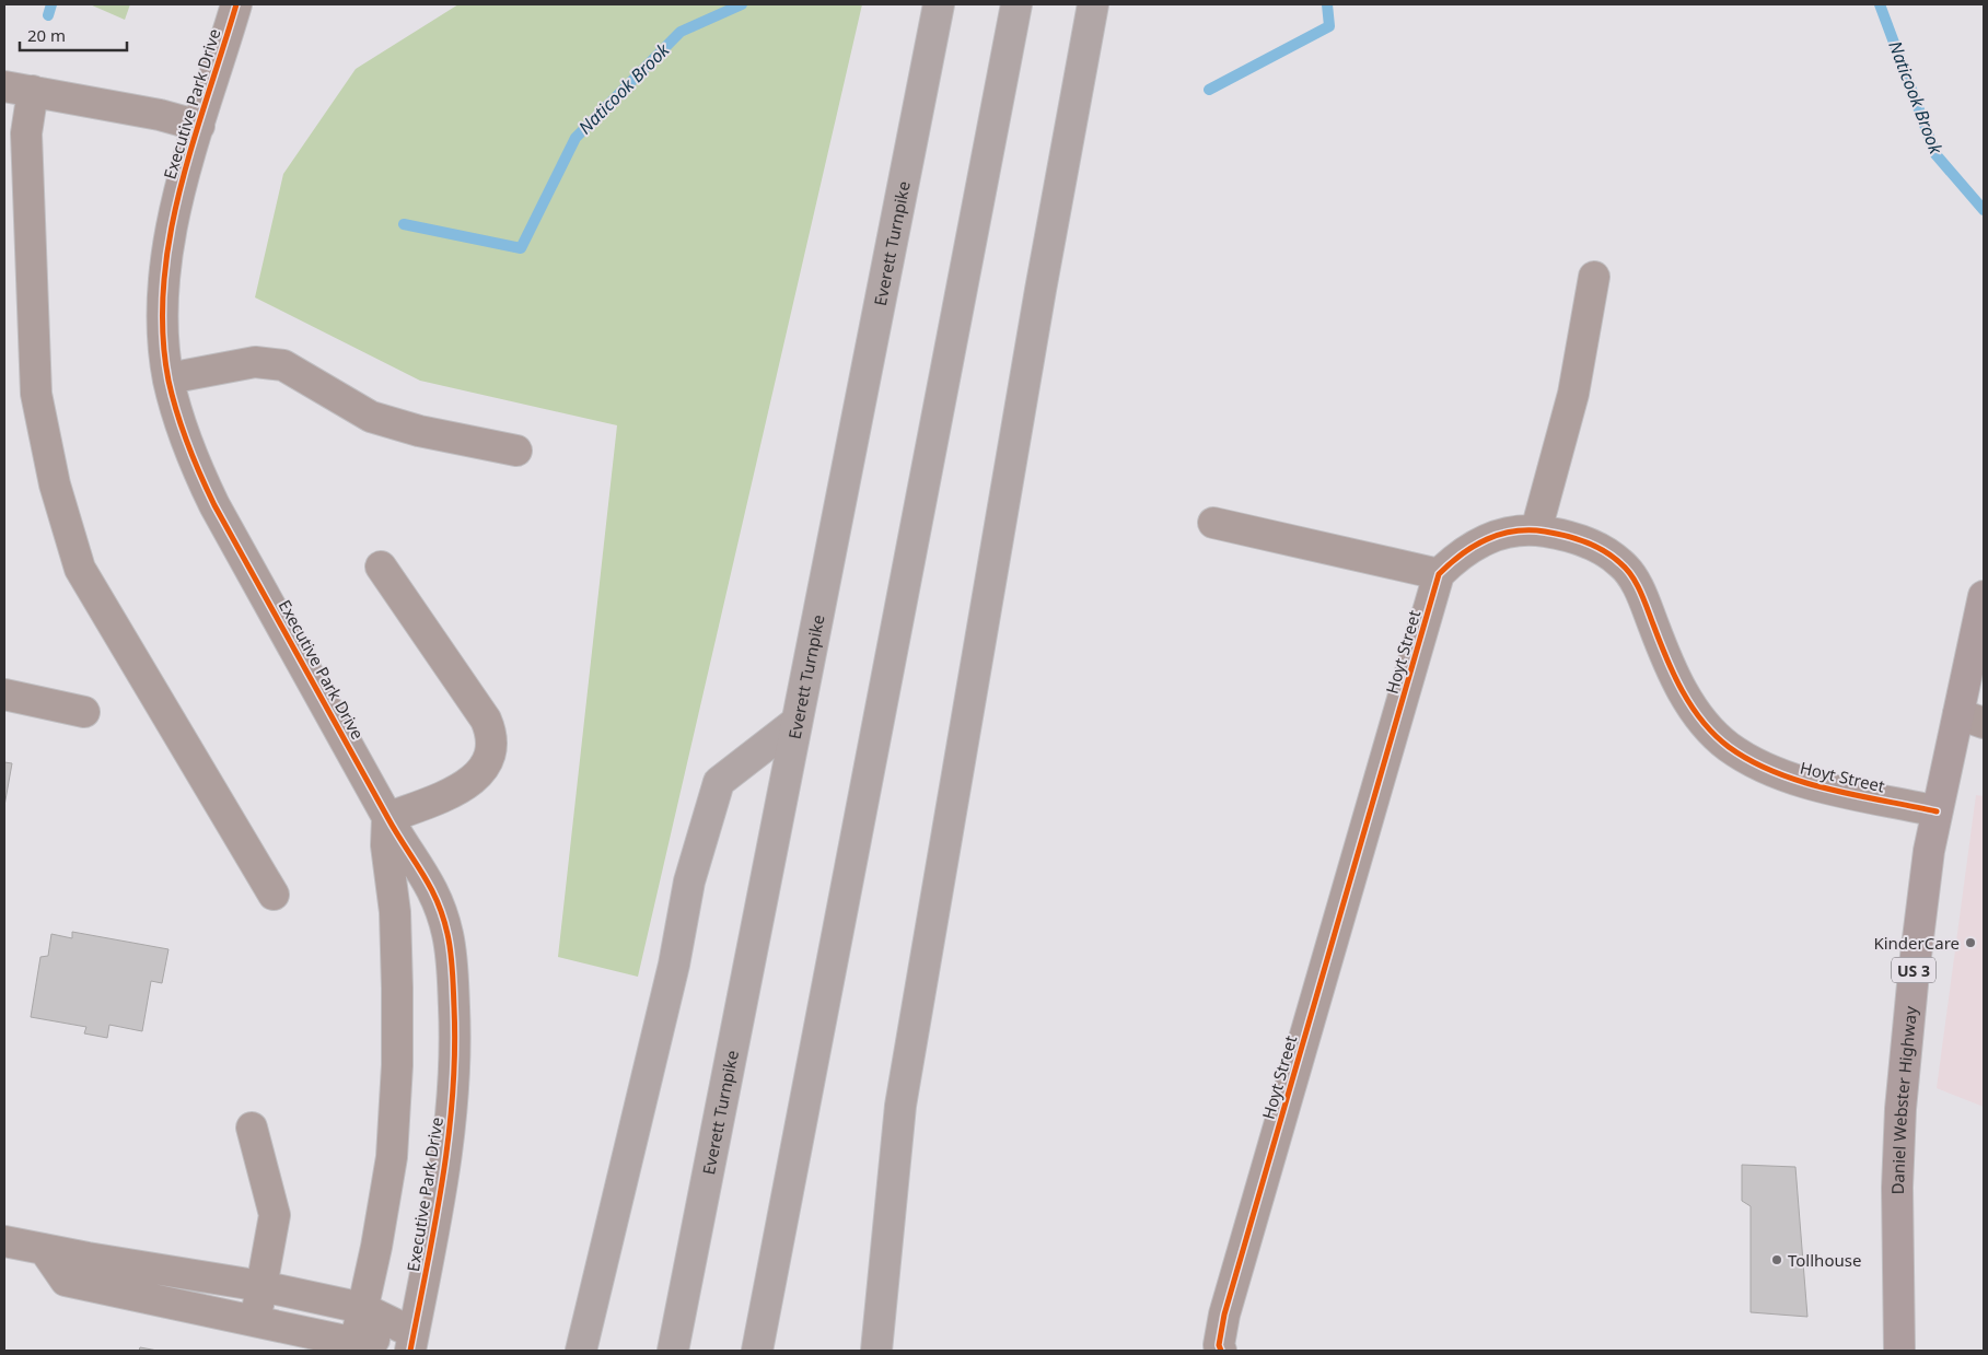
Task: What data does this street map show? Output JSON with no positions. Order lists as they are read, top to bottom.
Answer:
{
  "streets": {
    "highway": ["Everett Turnpike"],
    "main road": ["US 3", "Daniel Webster Highway"],
    "street": ["Executive Park Drive", "Hoyt Street"]
  },
  "crossings": [
    ["Hoyt Street", "Daniel Webster Highway"]
  ],
  "water": ["Naticook Brook"],
  "places": ["KinderCare", "Tollhouse"],
  "scale_bar": "20 m"
}
